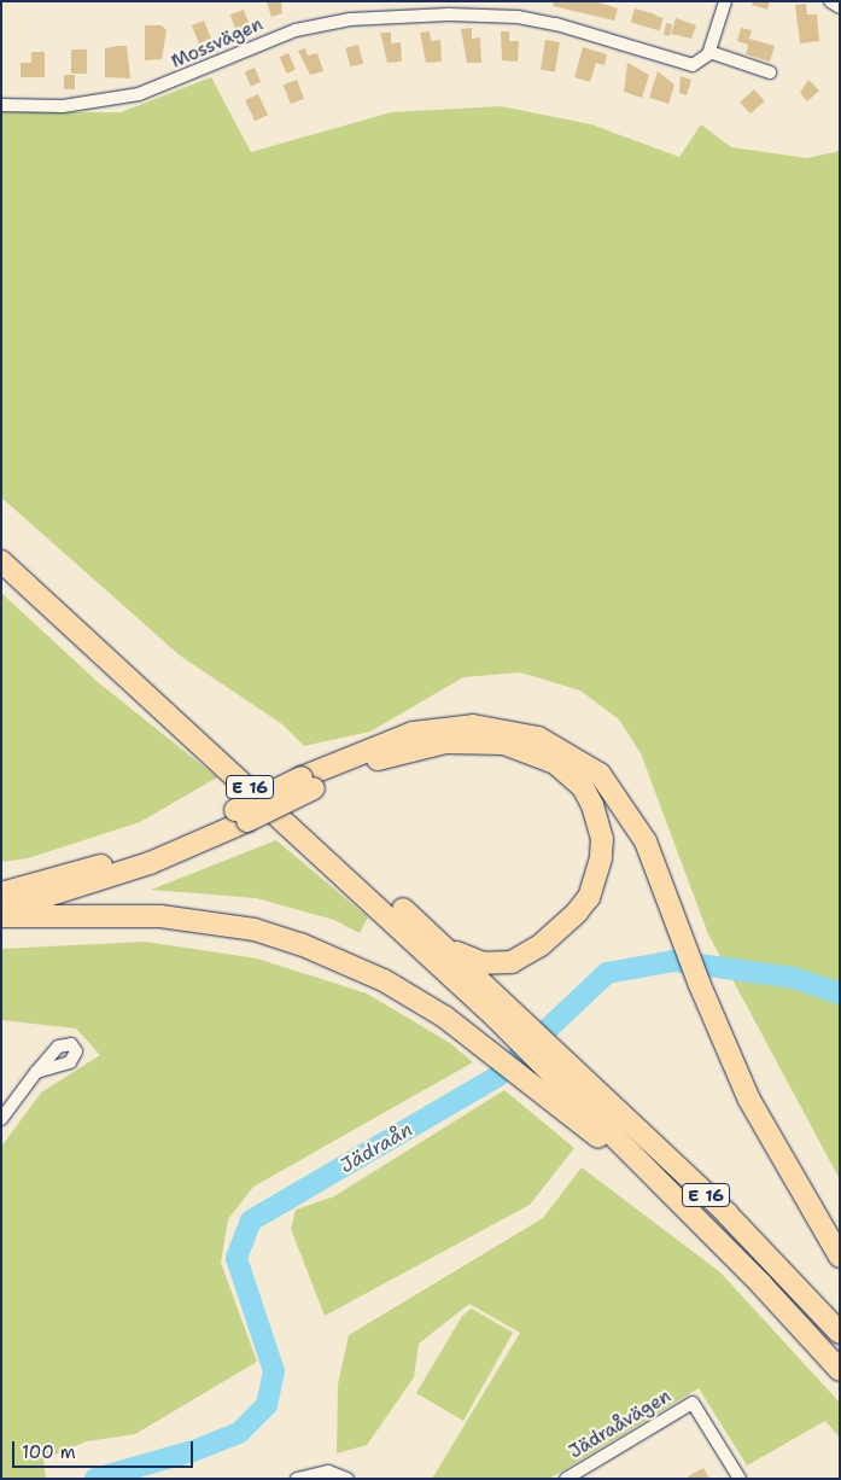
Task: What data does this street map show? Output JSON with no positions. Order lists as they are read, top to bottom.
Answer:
{
  "streets": {
    "highway": ["E 16"],
    "street": ["Mossvägen", "Jädraåvägen"]
  },
  "water": ["Jädraån"],
  "scale_bar": "100 m"
}
